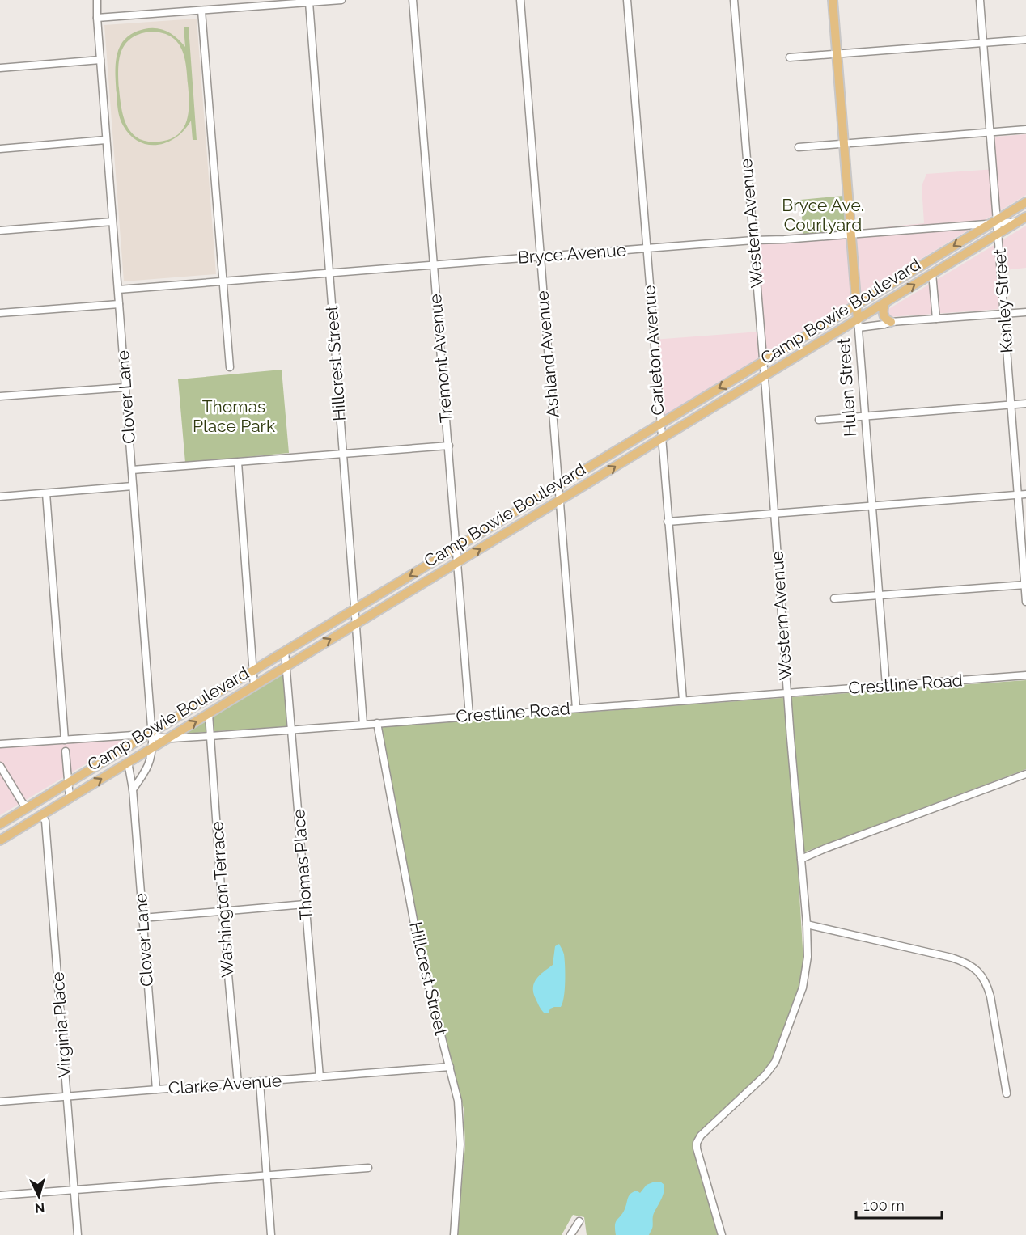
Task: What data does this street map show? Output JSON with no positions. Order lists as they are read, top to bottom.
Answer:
{
  "streets": {
    "main road": ["Camp Bowie Boulevard", "Hulen Street"],
    "street": [
      "Western Avenue",
      "Bryce Avenue",
      "Kenley Street",
      "Carleton Avenue",
      "Ashland Avenue",
      "Tremont Avenue",
      "Hillcrest Street",
      "Clover Lane",
      "Crestline Road",
      "Thomas Place",
      "Washington Terrace",
      "Virginia Place",
      "Clarke Avenue"
    ]
  },
  "crossings": [
    ["Western Avenue", "Bryce Avenue"],
    ["Western Avenue", "Camp Bowie Boulevard"],
    ["Western Avenue", "Crestline Road"],
    ["Bryce Avenue", "Kenley Street"],
    ["Bryce Avenue", "Camp Bowie Boulevard"],
    ["Bryce Avenue", "Carleton Avenue"],
    ["Bryce Avenue", "Ashland Avenue"],
    ["Bryce Avenue", "Tremont Avenue"],
    ["Bryce Avenue", "Hillcrest Street"],
    ["Bryce Avenue", "Hulen Street"],
    ["Bryce Avenue", "Clover Lane"],
    ["Kenley Street", "Camp Bowie Boulevard"],
    ["Camp Bowie Boulevard", "Carleton Avenue"],
    ["Camp Bowie Boulevard", "Ashland Avenue"],
    ["Camp Bowie Boulevard", "Tremont Avenue"],
    ["Camp Bowie Boulevard", "Hillcrest Street"],
    ["Camp Bowie Boulevard", "Hulen Street"],
    ["Camp Bowie Boulevard", "Clover Lane"],
    ["Camp Bowie Boulevard", "Crestline Road"],
    ["Camp Bowie Boulevard", "Thomas Place"],
    ["Camp Bowie Boulevard", "Washington Terrace"],
    ["Camp Bowie Boulevard", "Virginia Place"],
    ["Carleton Avenue", "Crestline Road"],
    ["Ashland Avenue", "Crestline Road"],
    ["Tremont Avenue", "Crestline Road"],
    ["Hillcrest Street", "Crestline Road"],
    ["Hillcrest Street", "Clarke Avenue"],
    ["Hulen Street", "Crestline Road"],
    ["Clover Lane", "Crestline Road"],
    ["Clover Lane", "Clarke Avenue"],
    ["Crestline Road", "Thomas Place"],
    ["Crestline Road", "Washington Terrace"],
    ["Thomas Place", "Clarke Avenue"],
    ["Washington Terrace", "Clarke Avenue"],
    ["Virginia Place", "Clarke Avenue"]
  ],
  "parks": ["Bryce Ave. Courtyard", "Thomas Place Park"],
  "scale_bar": "100 m",
  "north": "bottom"
}
